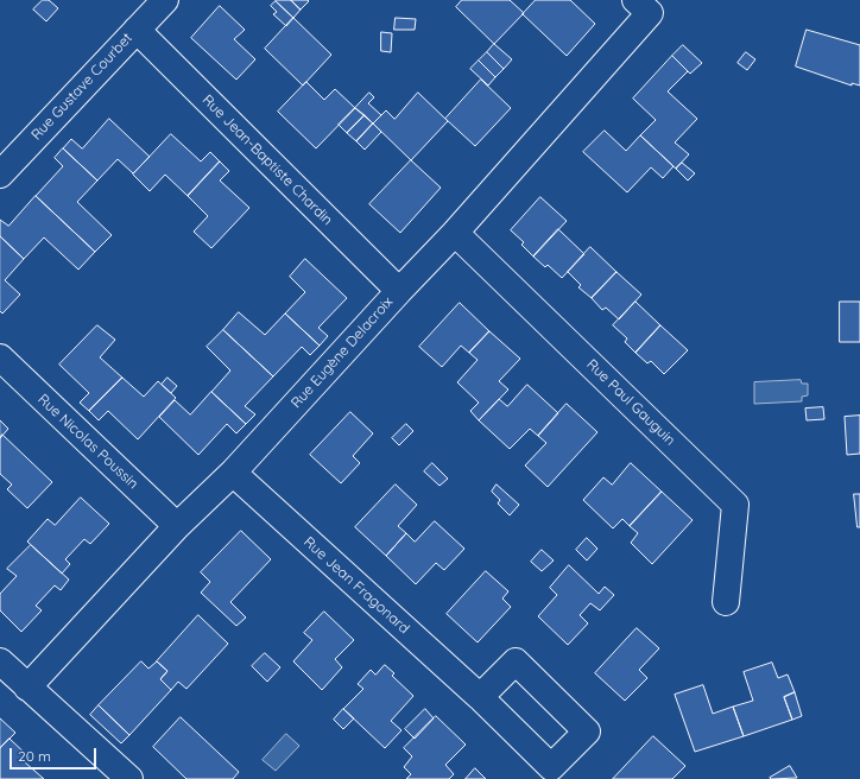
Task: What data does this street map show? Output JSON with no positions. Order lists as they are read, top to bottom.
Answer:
{
  "streets": {
    "street": [
      "Rue Gustave Courbet",
      "Rue Jean-Baptiste Chardin",
      "Rue Eugène Delacroix",
      "Rue Paul Gauguin",
      "Rue Nicolas Poussin",
      "Rue Jean Fragonard"
    ]
  },
  "crossings": [
    ["Rue Gustave Courbet", "Rue Jean-Baptiste Chardin"],
    ["Rue Jean-Baptiste Chardin", "Rue Eugène Delacroix"],
    ["Rue Eugène Delacroix", "Rue Paul Gauguin"],
    ["Rue Eugène Delacroix", "Rue Nicolas Poussin"],
    ["Rue Eugène Delacroix", "Rue Jean Fragonard"]
  ],
  "scale_bar": "20 m"
}
